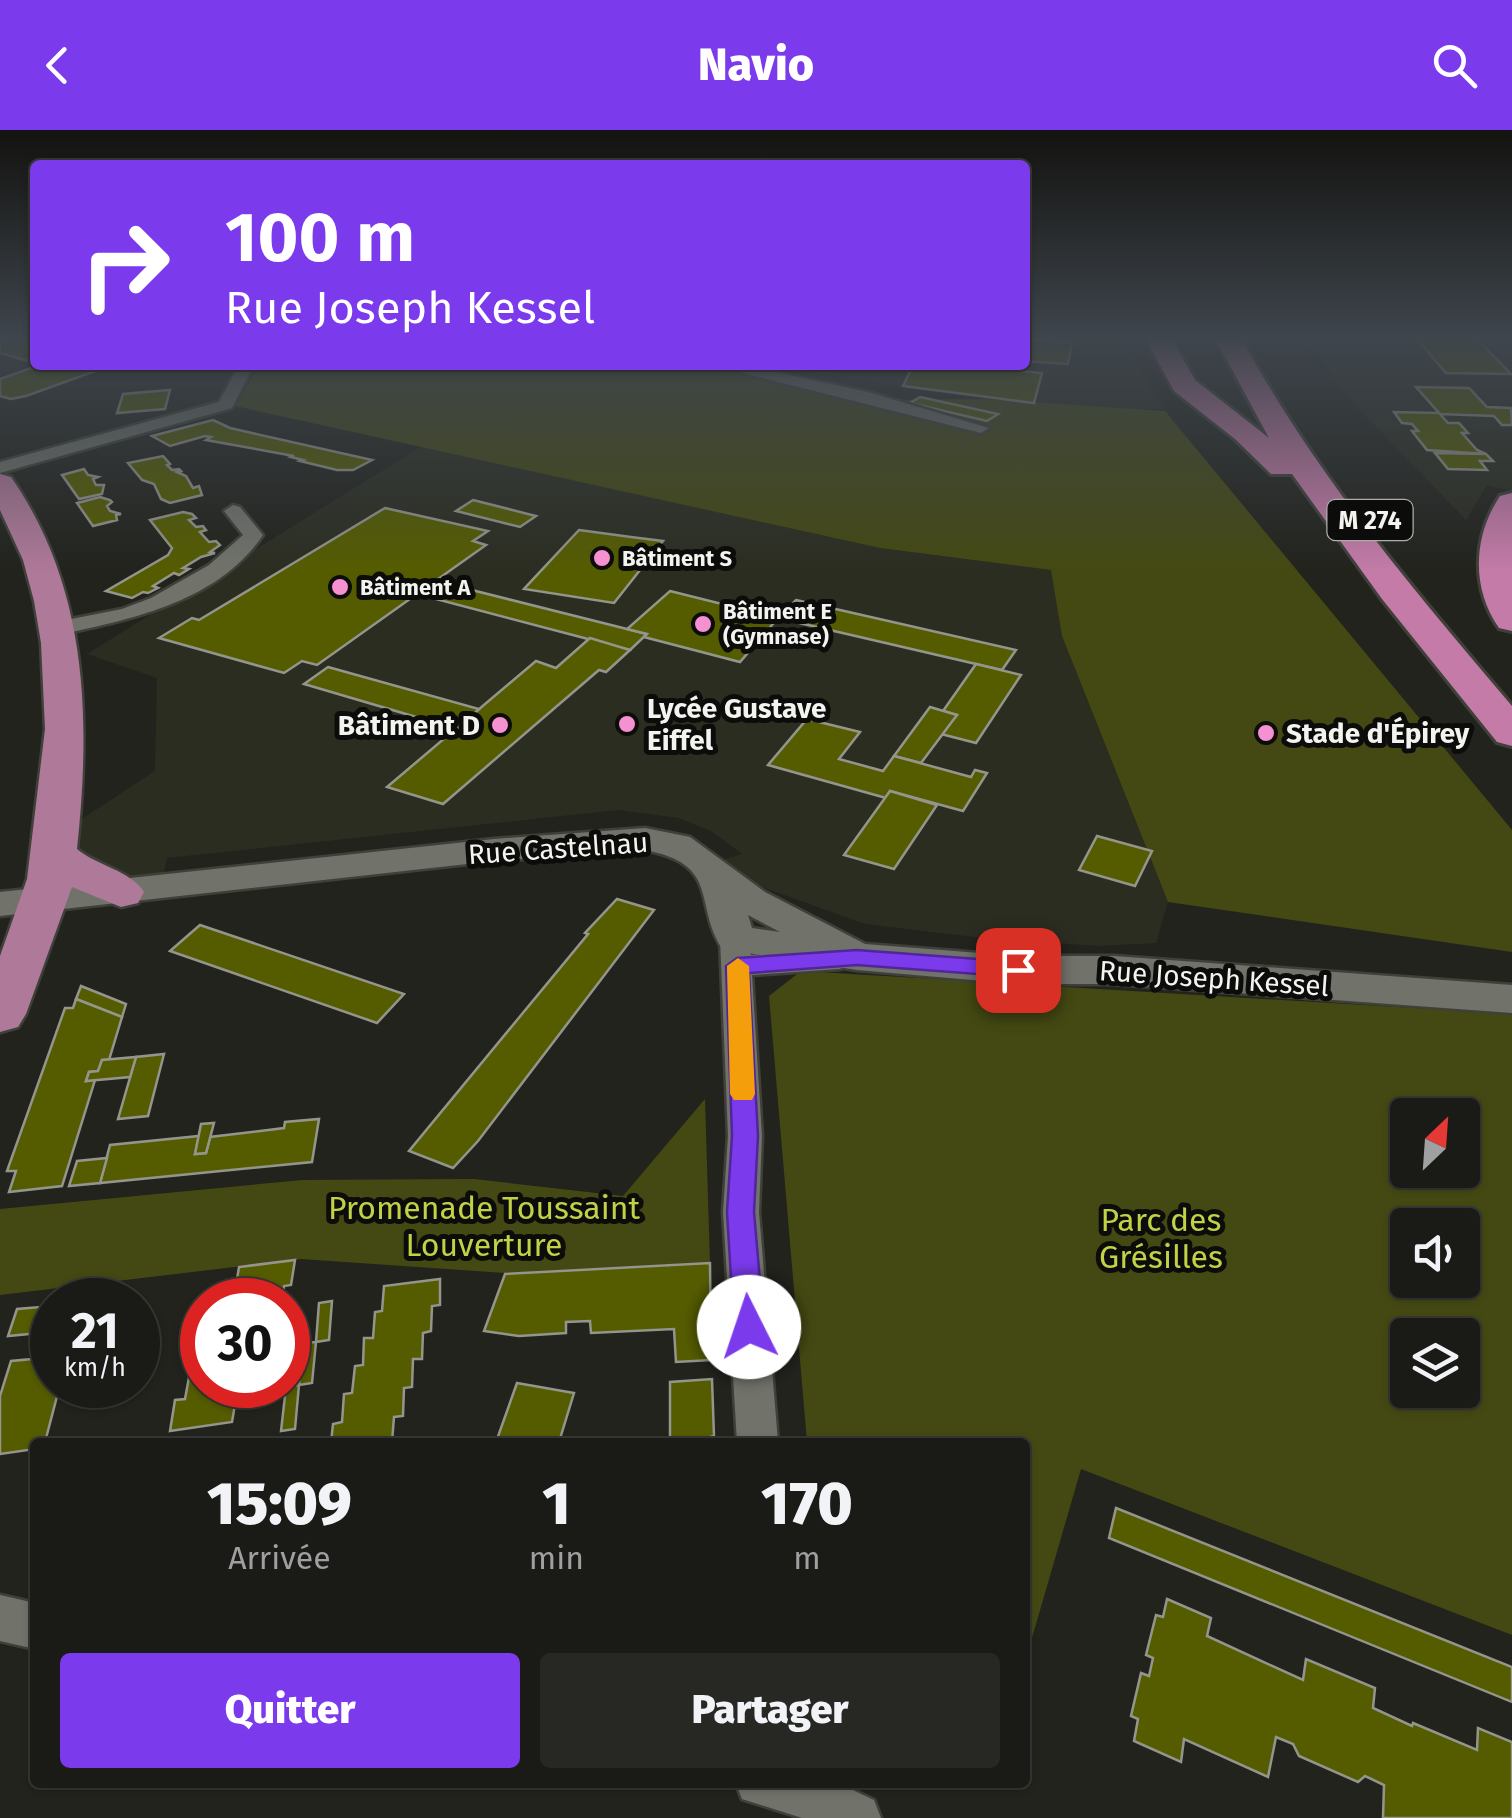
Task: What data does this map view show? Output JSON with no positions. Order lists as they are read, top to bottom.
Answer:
{
  "streets": {
    "highway": ["M 274"],
    "street": ["Rue Castelnau", "Rue Joseph Kessel"]
  },
  "crossings": [
    ["Rue Castelnau", "Rue Joseph Kessel"]
  ],
  "parks": ["Promenade Toussaint Louverture", "Parc des Grésilles"],
  "places": [
    "Bâtiment S",
    "Bâtiment A",
    "Bâtiment E (Gymnase)",
    "Lycée Gustave Eiffel",
    "Bâtiment D",
    "Stade d'Épirey"
  ],
  "north": "top right",
  "page": {
    "header": "Navio",
    "turn": ["100 m", "Rue Joseph Kessel"],
    "speed": "21 km/h",
    "limit": "30",
    "eta": [
      "15:09",
      "Arrivée",
      "1",
      "min",
      "170",
      "m"
    ],
    "buttons": ["Quitter", "Partager"]
  }
}
